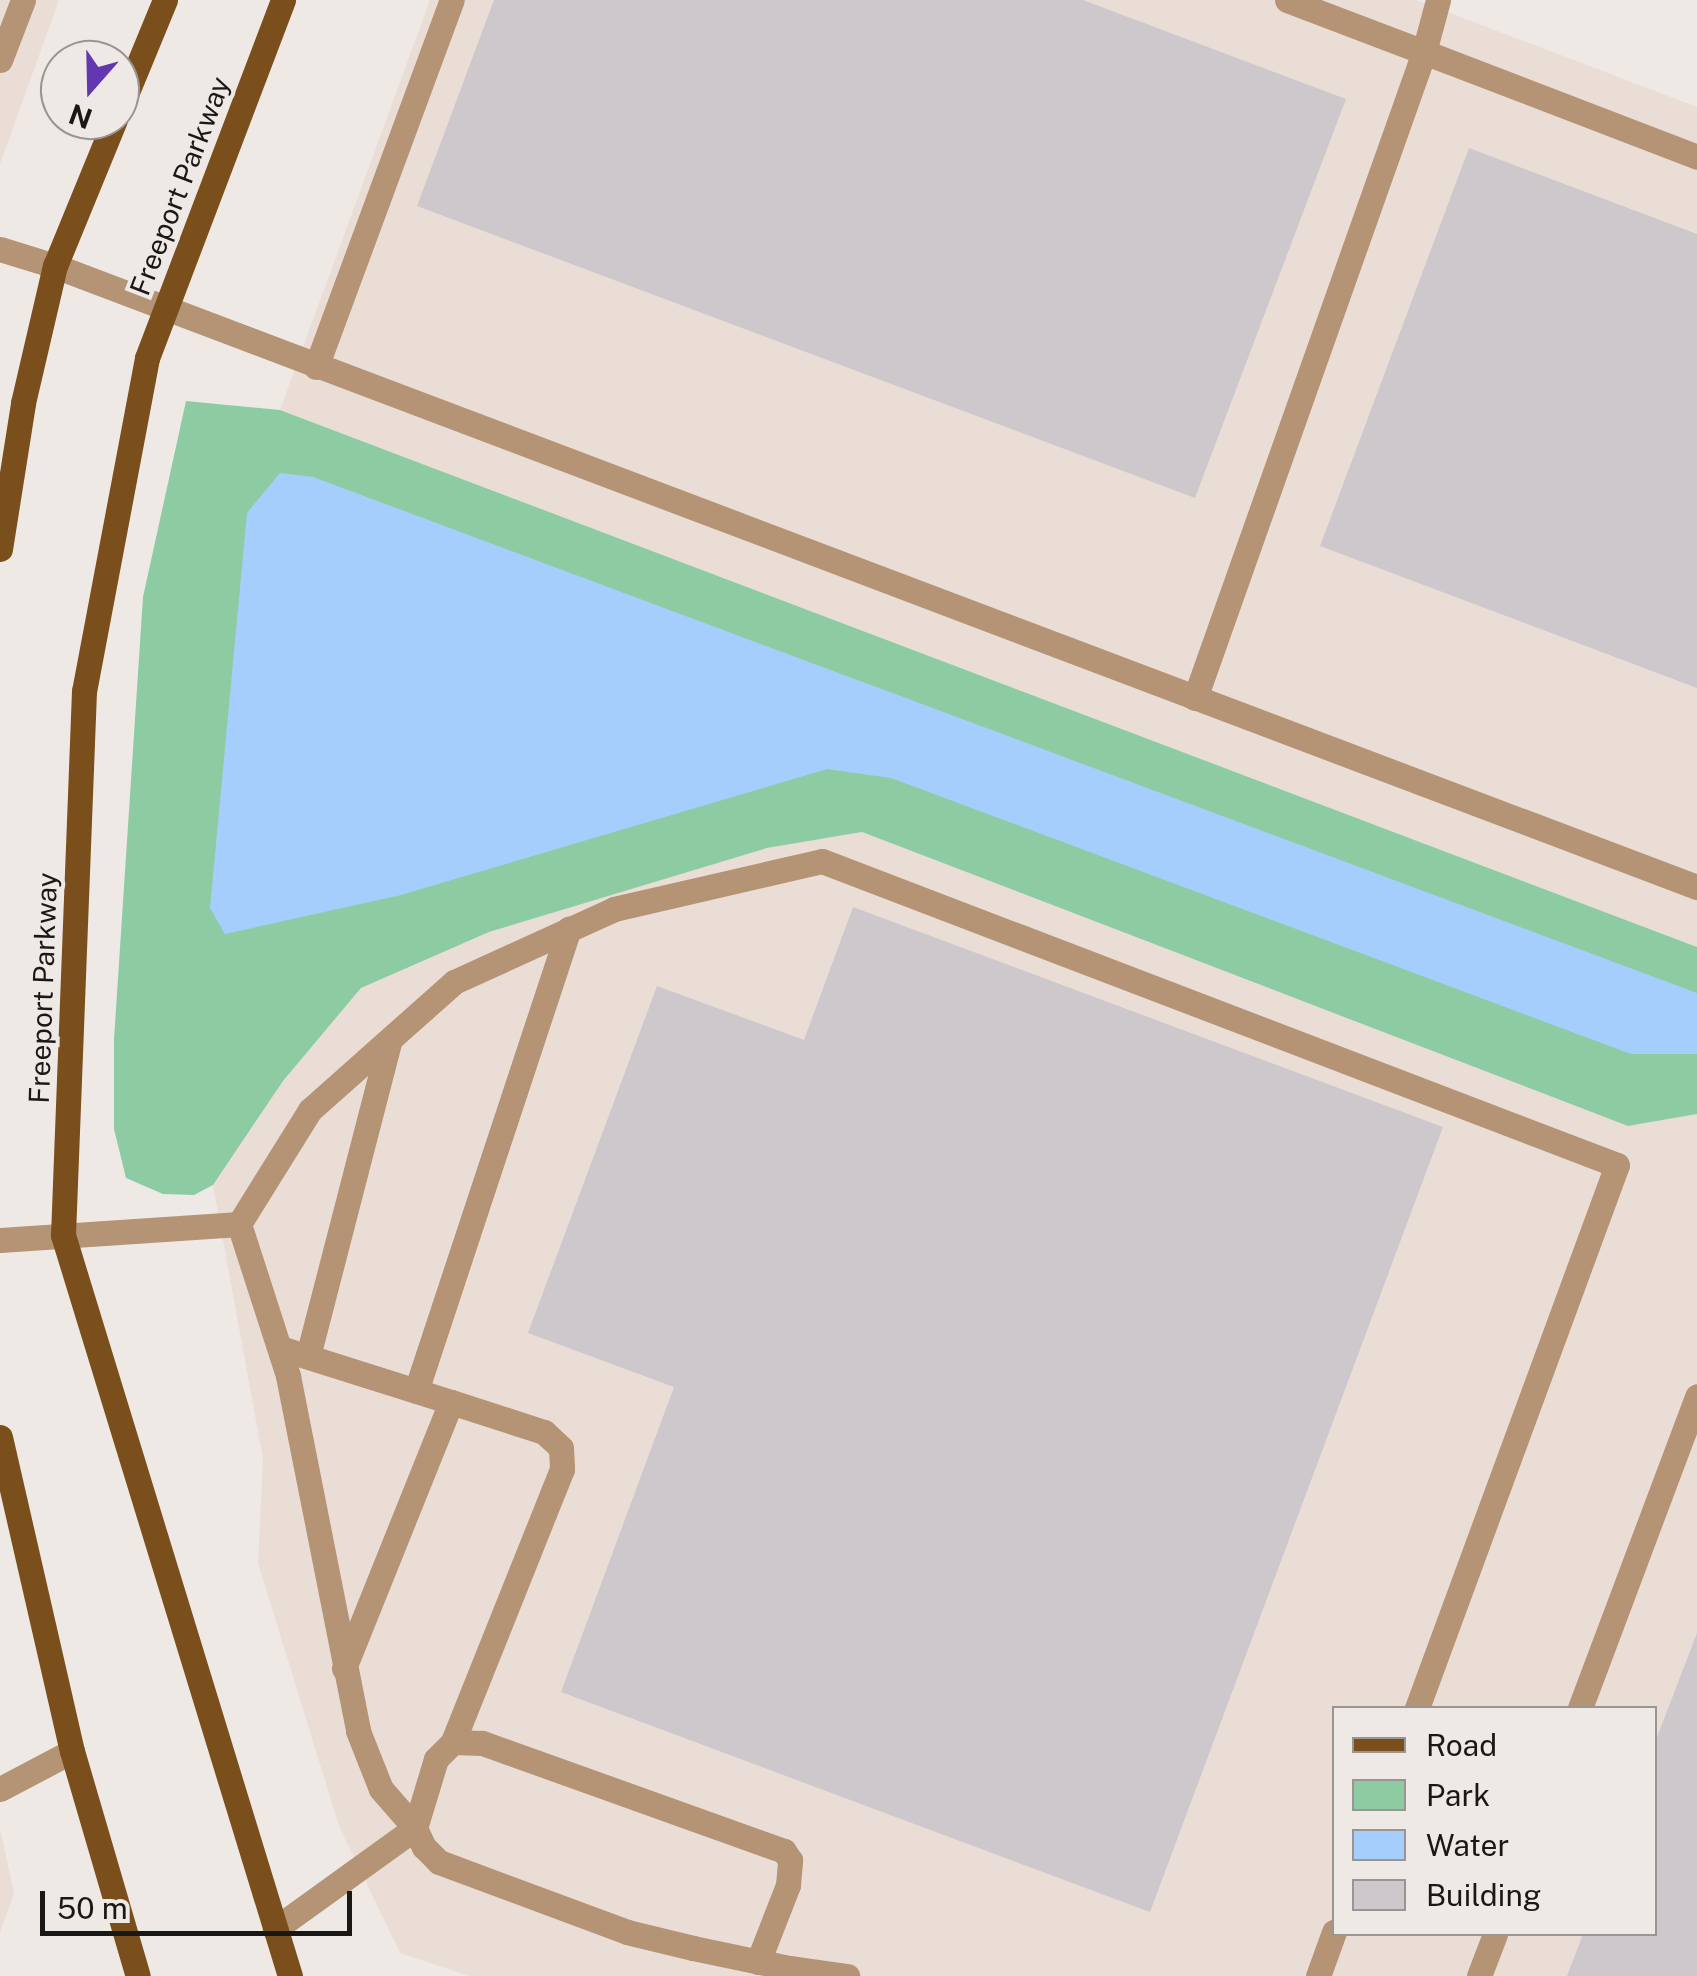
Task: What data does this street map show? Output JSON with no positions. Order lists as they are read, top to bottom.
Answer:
{
  "streets": {
    "main road": ["Freeport Parkway"]
  },
  "legend": [
    "Road",
    "Park",
    "Water",
    "Building"
  ],
  "scale_bar": "50 m",
  "north": "bottom"
}
